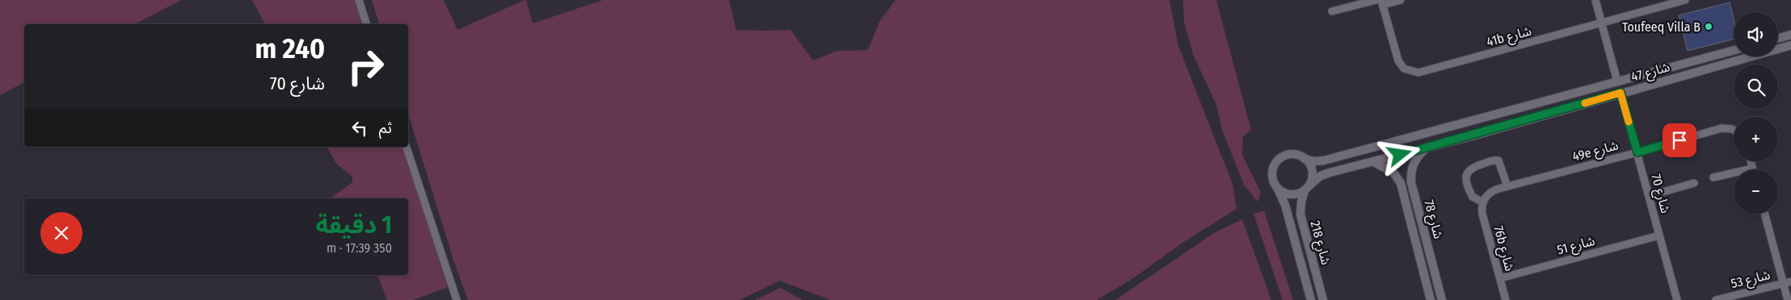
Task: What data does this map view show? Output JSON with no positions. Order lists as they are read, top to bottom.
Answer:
{
  "streets": {
    "street": [
      "41b شارع",
      "شارع 47",
      "49e شارع",
      "شارع 70",
      "شارع 78",
      "شارع 218",
      "شارع 51",
      "76b شارع",
      "شارع 53"
    ]
  },
  "crossings": [
    ["شارع 47", "شارع 70"],
    ["شارع 47", "شارع 78"],
    ["شارع 47", "شارع 218"],
    ["49e شارع", "شارع 70"],
    ["49e شارع", "76b شارع"],
    ["شارع 70", "شارع 51"],
    ["شارع 51", "76b شارع"]
  ],
  "places": ["Toufeeq Villa B"],
  "page": {
    "map_buttons": ["+", "−"],
    "turn": ["240 m", "شارع 70"],
    "then": "ثم",
    "heading": ["1 دقيقة", "350 m · 17:39"]
  }
}
